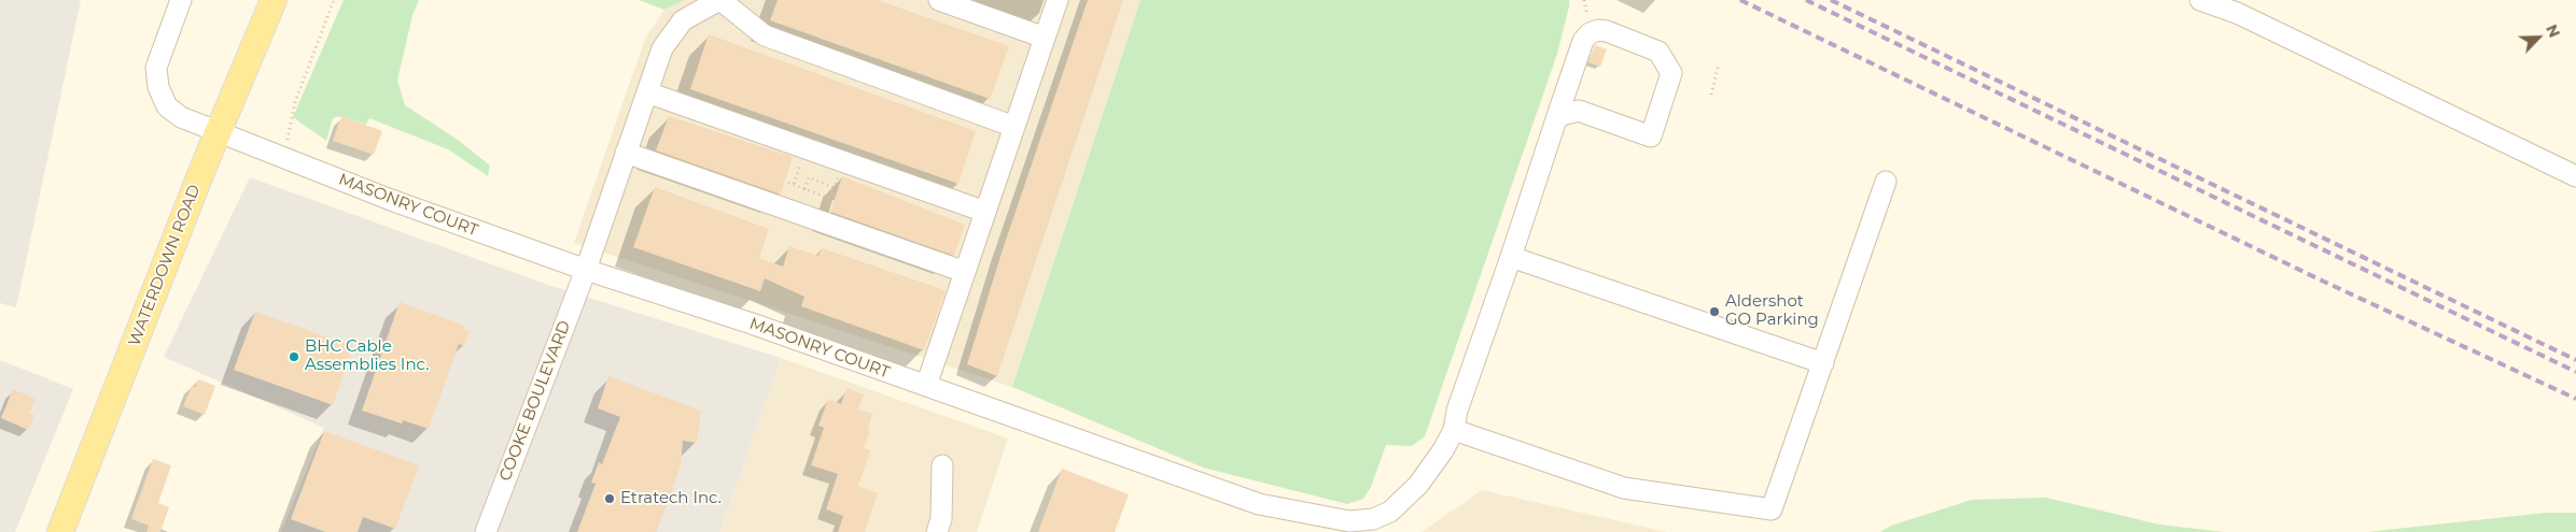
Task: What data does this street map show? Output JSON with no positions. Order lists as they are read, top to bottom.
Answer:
{
  "streets": {
    "main road": ["WATERDOWN ROAD"],
    "street": ["MASONRY COURT", "COOKE BOULEVARD"]
  },
  "crossings": [
    ["MASONRY COURT", "WATERDOWN ROAD"],
    ["MASONRY COURT", "COOKE BOULEVARD"]
  ],
  "places": ["Aldershot GO Parking", "BHC Cable Assemblies Inc.", "Etratech Inc."],
  "north": "top right"
}
